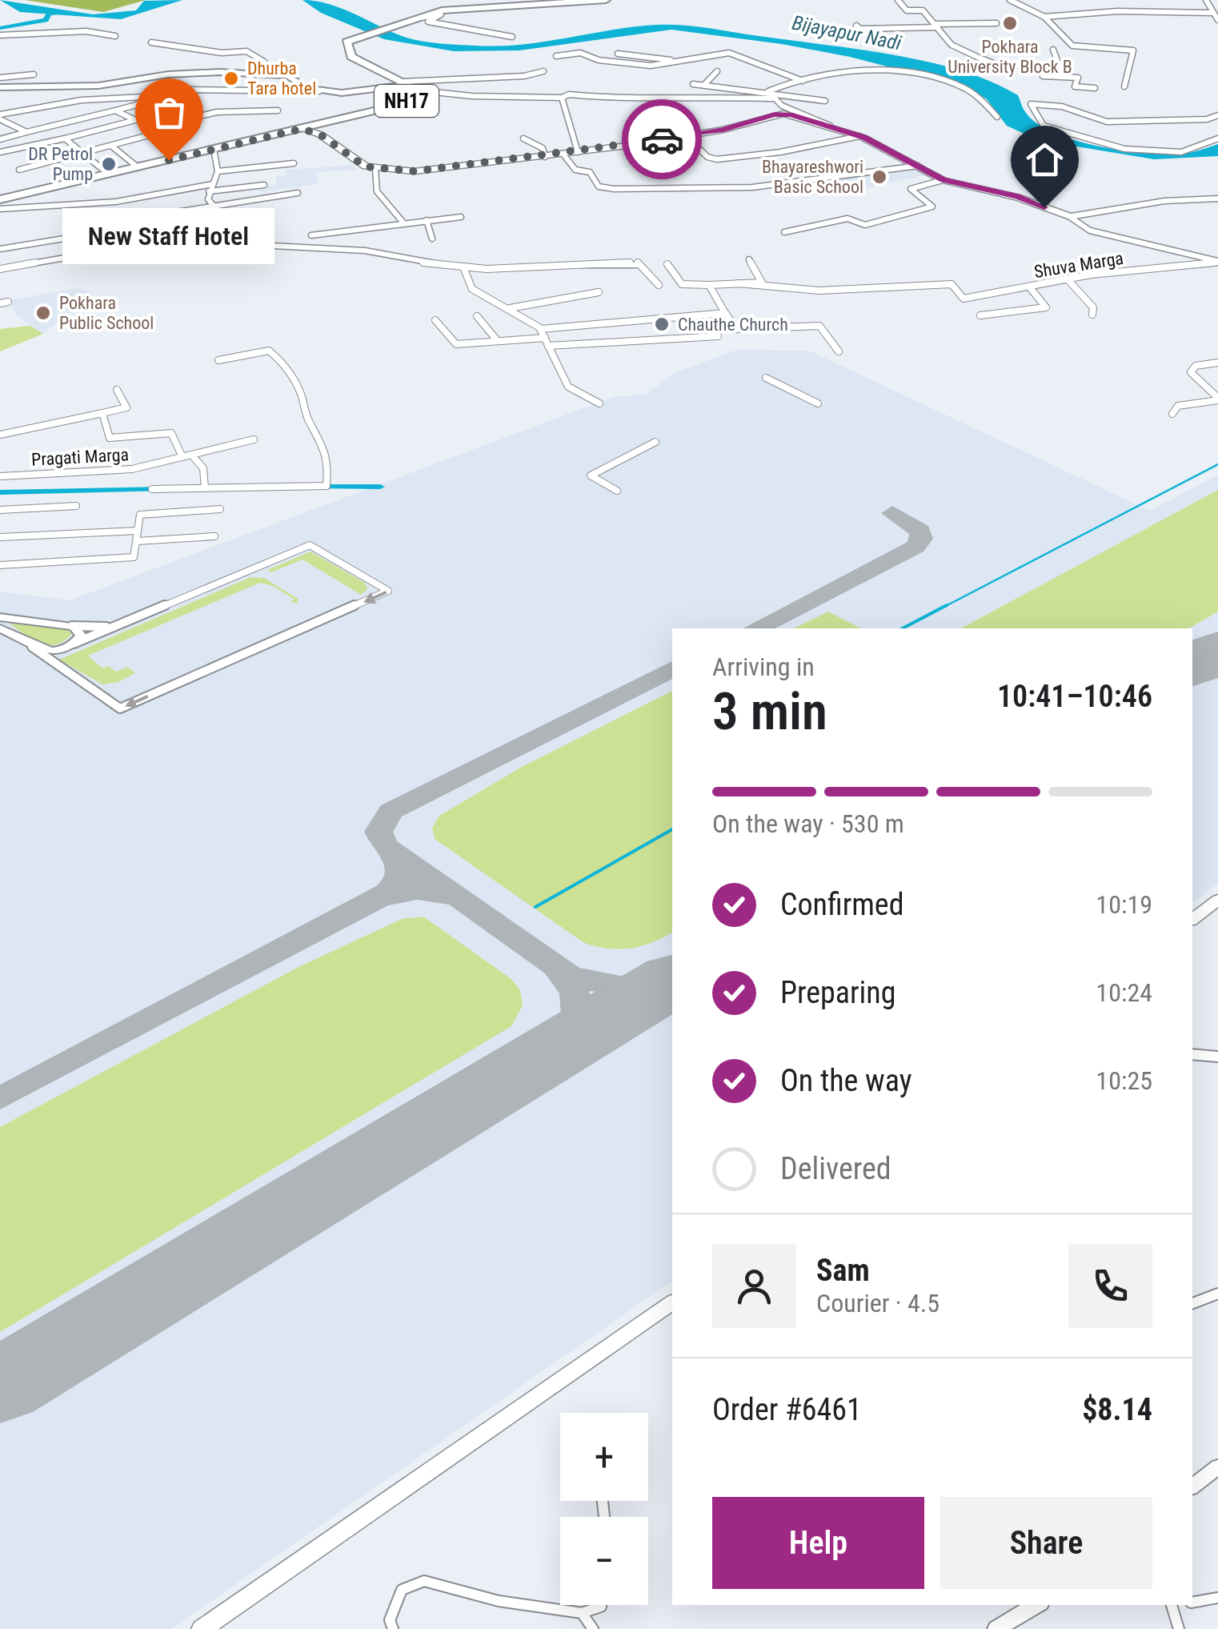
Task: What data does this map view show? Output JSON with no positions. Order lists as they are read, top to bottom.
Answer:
{
  "streets": {
    "highway": ["NH17"],
    "street": ["Shuva Marga", "Pragati Marga"]
  },
  "water": ["Bijayapur Nadi"],
  "places": [
    "Pokhara University Block B",
    "Dhurba Tara hotel",
    "New Staff Hotel",
    "DR Petrol Pump",
    "Bhayareshwori Basic School",
    "Pokhara Public School",
    "Chauthe Church"
  ],
  "page": {
    "bubble": "New Staff Hotel",
    "heading": ["3 min", "Arriving in", "10:41–10:46"],
    "panel": [
      "Sam",
      "Courier · 4.5",
      "Order #6461",
      "$8.14"
    ],
    "bar": "On the way · 530 m",
    "list": [
      ["Confirmed", "10:19"],
      ["Preparing", "10:24"],
      ["On the way", "10:25"],
      "Delivered"
    ],
    "map_buttons": ["+", "−"],
    "buttons": ["Help", "Share"]
  }
}
